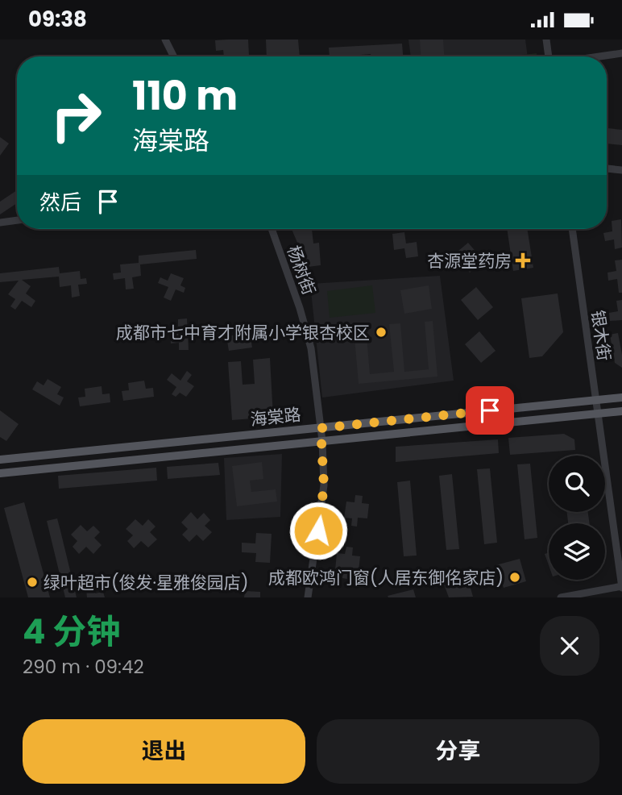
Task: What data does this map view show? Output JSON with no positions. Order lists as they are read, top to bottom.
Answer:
{
  "streets": {
    "main road": ["海棠路"],
    "street": ["杨树街", "银木街"]
  },
  "crossings": [
    ["杨树街", "海棠路"],
    ["银木街", "海棠路"]
  ],
  "places": {
    "health": ["杏源堂药房"],
    "other": ["成都市七中育才附属小学银杏校区", "成都欧鸿门窗(人居东御佲家店)", "绿叶超市(俊发·星雅俊园店)"]
  },
  "page": {
    "status": "09:38",
    "turn": ["110 m", "海棠路"],
    "then": "然后",
    "heading": ["4 分钟", "290 m · 09:42"],
    "buttons": ["退出", "分享"]
  }
}
